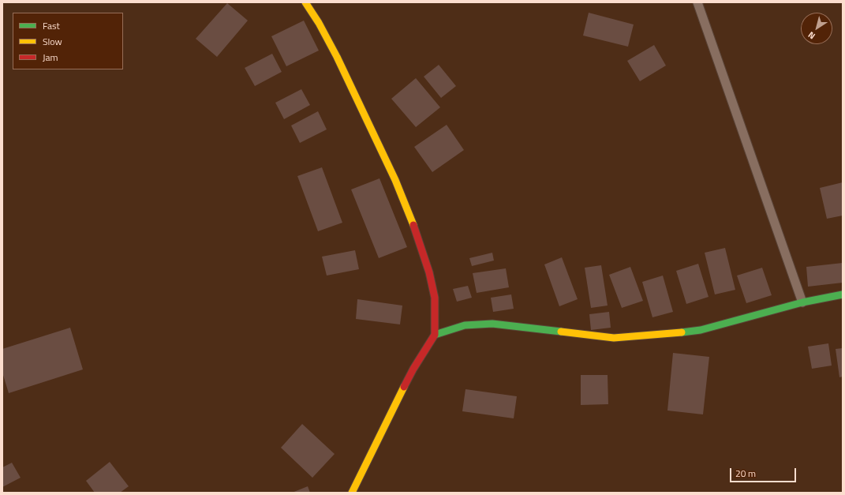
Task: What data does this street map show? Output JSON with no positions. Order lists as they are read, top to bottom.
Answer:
{
  "legend": ["Fast", "Slow", "Jam"],
  "scale_bar": "20 m",
  "north": "bottom left"
}
